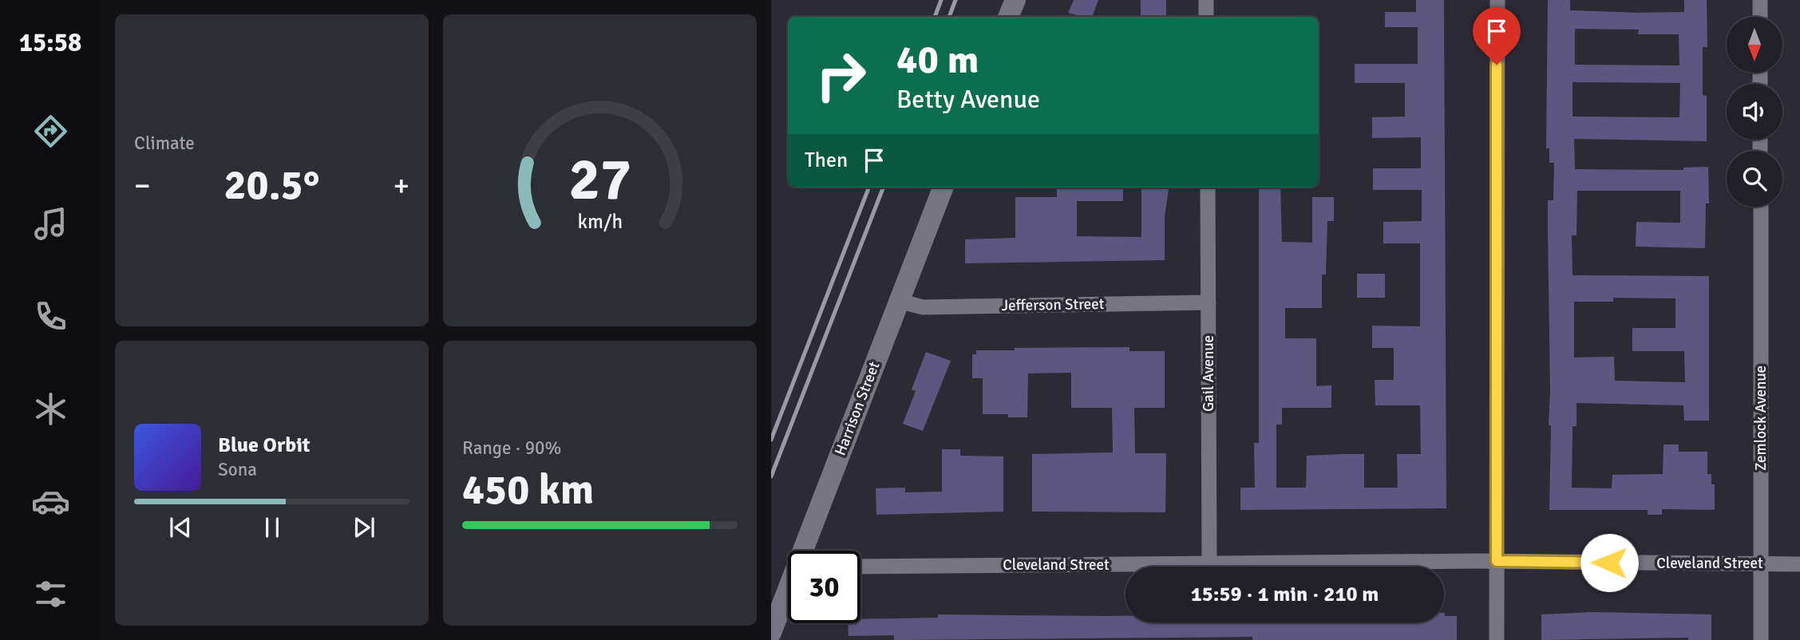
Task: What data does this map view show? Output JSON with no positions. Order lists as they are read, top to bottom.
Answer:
{
  "streets": {
    "main road": ["Harrison Street"],
    "street": [
      "Jefferson Street",
      "Gail Avenue",
      "Zemlock Avenue",
      "Cleveland Street"
    ]
  },
  "crossings": [
    ["Jefferson Street", "Gail Avenue"],
    ["Jefferson Street", "Harrison Street"],
    ["Gail Avenue", "Cleveland Street"],
    ["Zemlock Avenue", "Cleveland Street"]
  ],
  "north": "bottom",
  "page": {
    "tabs": "15:58",
    "tile": [
      "Climate",
      ["Range · 90%", "450 km"]
    ],
    "turn": ["40 m", "Betty Avenue"],
    "then": "Then",
    "heat": ["−", "20.5°", "+"],
    "song": ["Blue Orbit", "Sona"],
    "limit": "30",
    "trip": "15:59 · 1 min · 210 m",
    "gauge": ["27", "km/h"]
  }
}
